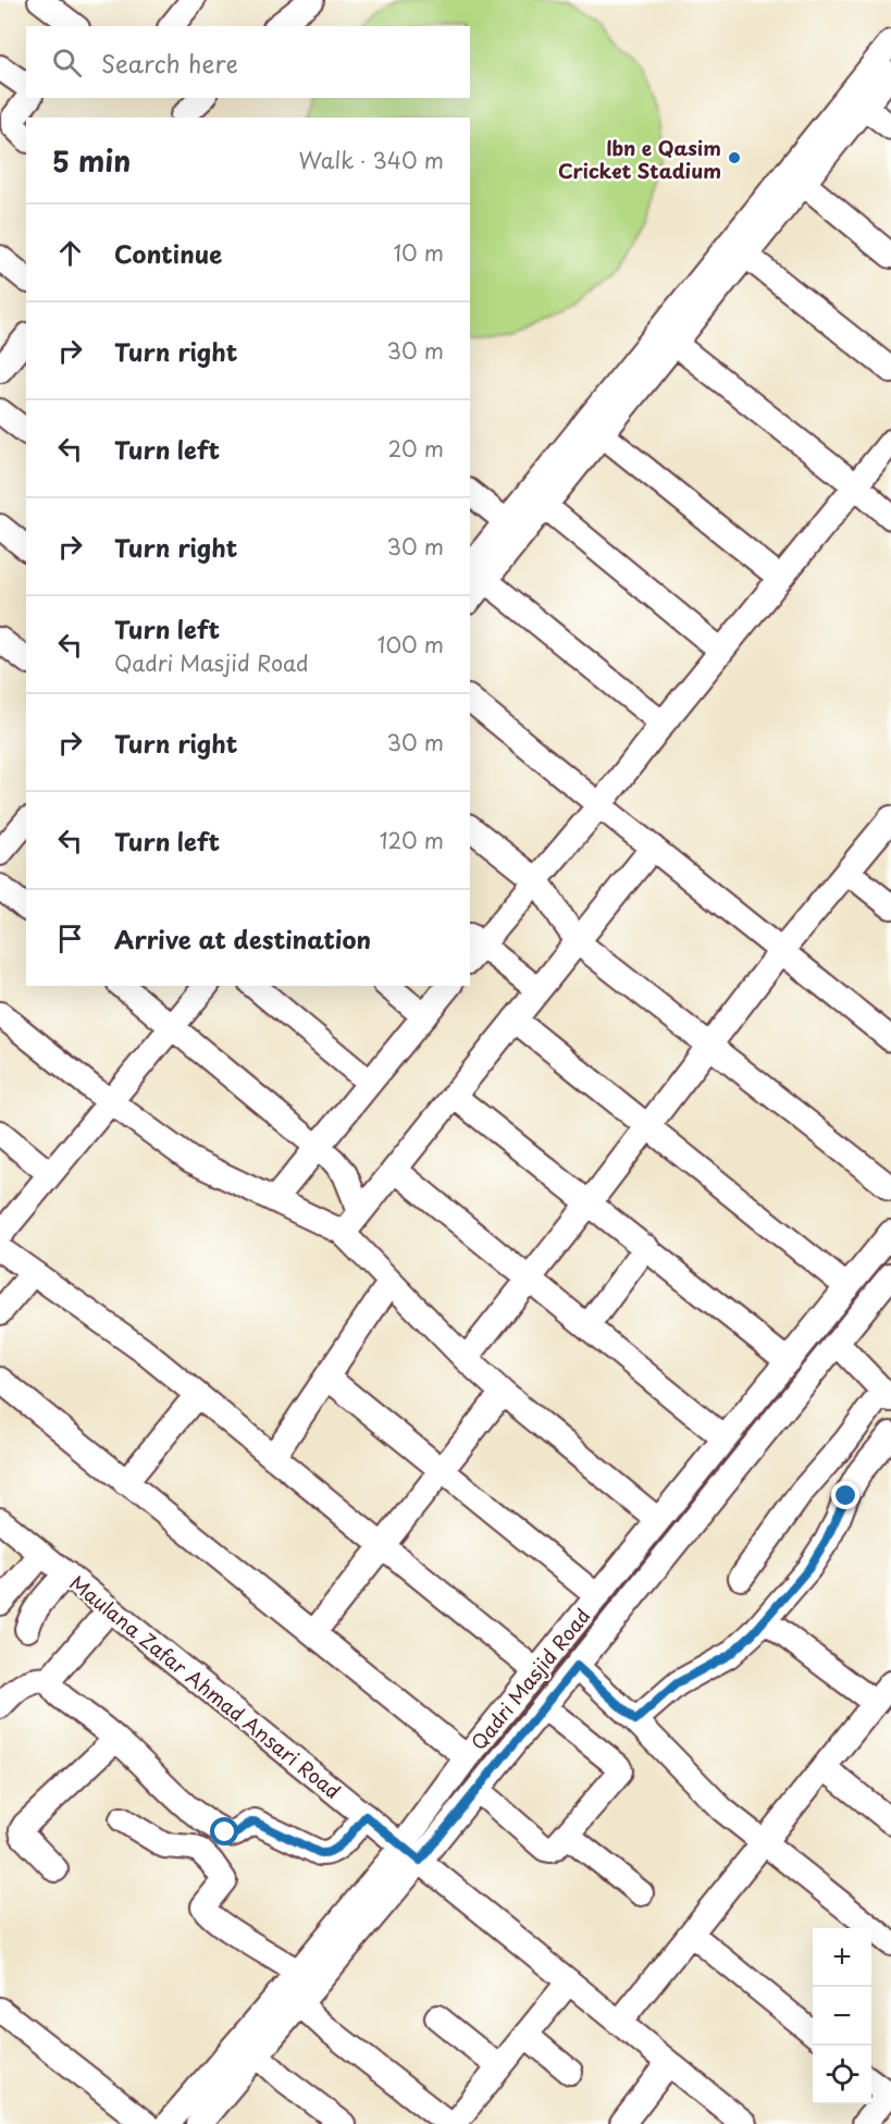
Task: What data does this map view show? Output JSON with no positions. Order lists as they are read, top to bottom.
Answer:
{
  "streets": {
    "street": ["Qadri Masjid Road", "Maulana Zafar Ahmad Ansari Road"]
  },
  "crossings": [
    ["Qadri Masjid Road", "Maulana Zafar Ahmad Ansari Road"]
  ],
  "places": ["Ibn e Qasim Cricket Stadium"],
  "page": {
    "search": "Search here",
    "heading": ["5 min", "Walk · 340 m"],
    "list": [
      ["Continue", "10 m"],
      ["Turn right", "30 m"],
      ["Turn left", "20 m"],
      ["Turn right", "30 m"],
      ["Turn left", "Qadri Masjid Road", "100 m"],
      ["Turn right", "30 m"],
      ["Turn left", "120 m"],
      "Arrive at destination"
    ],
    "map_buttons": ["+", "−"]
  }
}
